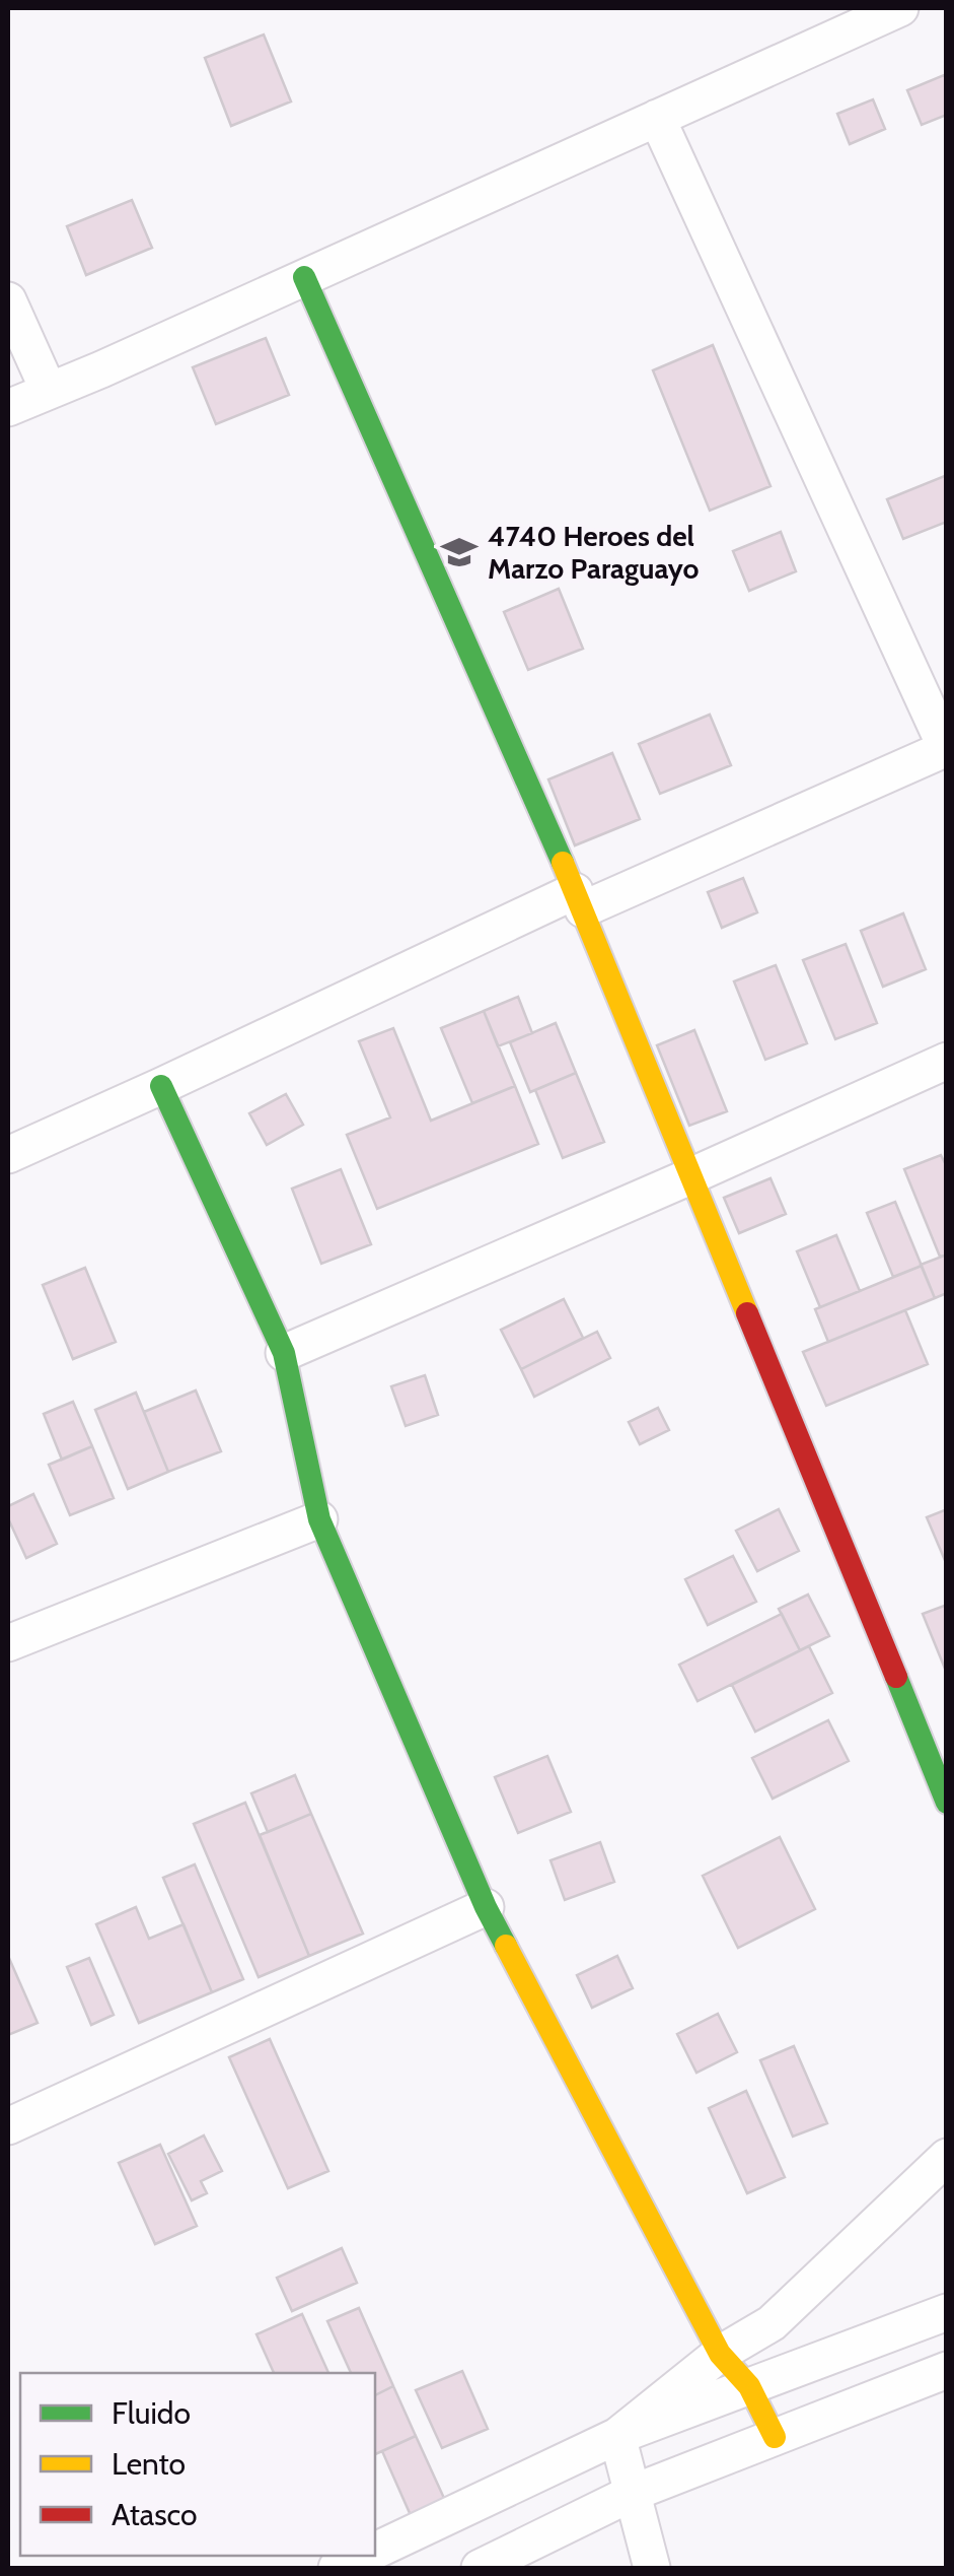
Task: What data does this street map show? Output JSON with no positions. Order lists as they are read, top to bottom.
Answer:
{
  "places": {
    "school or university": ["4740 Heroes del Marzo Paraguayo"]
  },
  "legend": ["Fluido", "Lento", "Atasco"]
}
